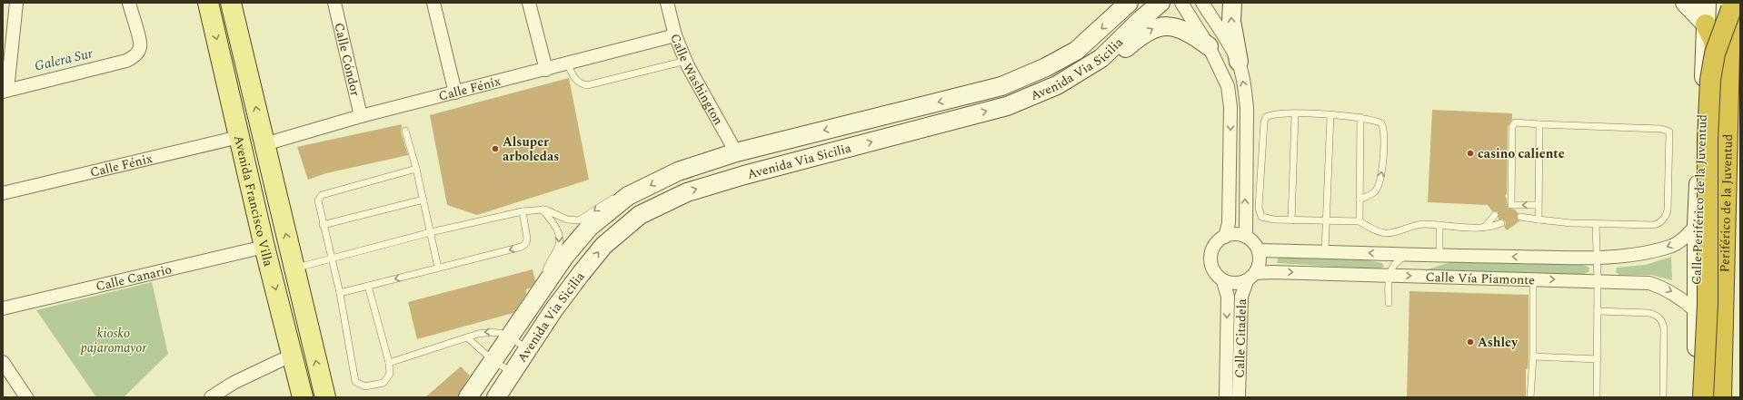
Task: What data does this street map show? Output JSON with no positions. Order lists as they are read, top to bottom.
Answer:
{
  "streets": {
    "highway": ["Periférico de la Juventud"],
    "main road": ["Avenida Francisco Villa"],
    "street": [
      "Calle Cóndor",
      "Avenida Via Sicilia",
      "Calle Washington",
      "Calle Fénix",
      "Calle Periférico de la Juventud",
      "Calle Canario",
      "Calle Vía Piamonte",
      "Calle Citadela"
    ]
  },
  "crossings": [
    ["Calle Cóndor", "Calle Fénix"],
    ["Avenida Via Sicilia", "Calle Washington"],
    ["Calle Washington", "Calle Fénix"],
    ["Calle Fénix", "Avenida Francisco Villa"],
    ["Calle Periférico de la Juventud", "Calle Vía Piamonte"],
    ["Avenida Francisco Villa", "Calle Canario"],
    ["Calle Vía Piamonte", "Calle Citadela"]
  ],
  "water": ["Galera Sur"],
  "parks": ["kiosko pajaromayor"],
  "places": ["Alsuper arboledas", "casino caliente", "Ashley"]
}
